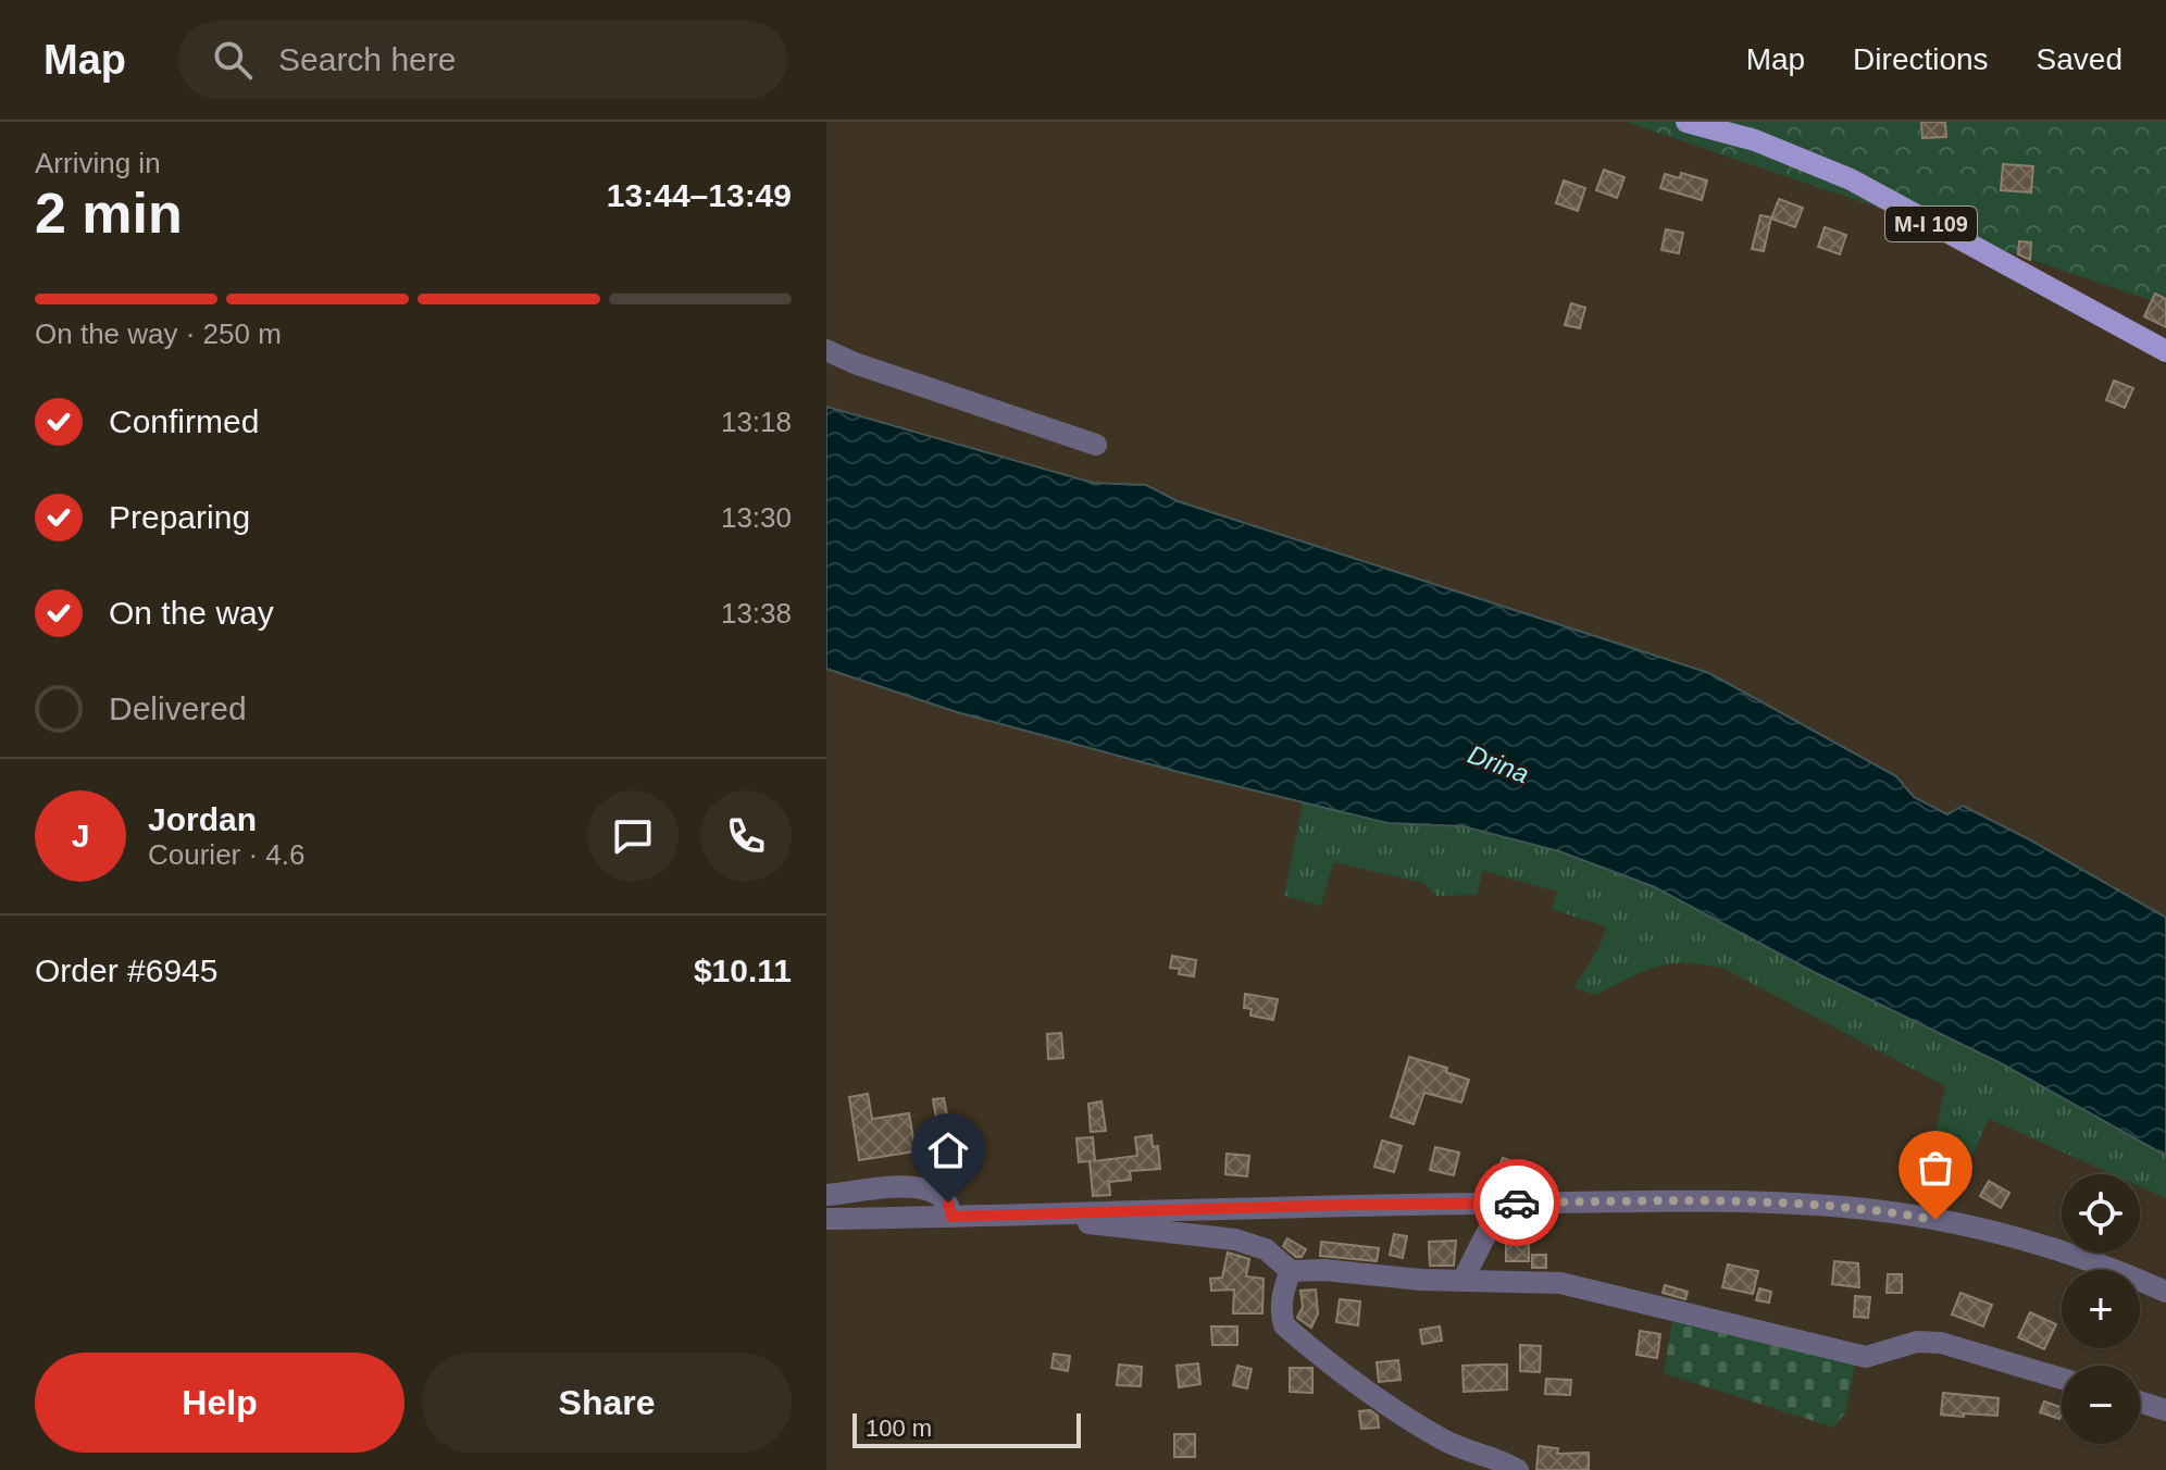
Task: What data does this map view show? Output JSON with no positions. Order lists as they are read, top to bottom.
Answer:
{
  "streets": {
    "main road": ["M-I 109"]
  },
  "water": ["Drina"],
  "scale_bar": "100 m",
  "page": {
    "header": "Map",
    "search": "Search here",
    "nav": ["Map", "Directions", "Saved"],
    "heading": ["2 min", "Arriving in", "13:44–13:49"],
    "panel": [
      "Jordan",
      "Courier · 4.6",
      "Order #6945",
      "$10.11"
    ],
    "bar": "On the way · 250 m",
    "list": [
      ["Confirmed", "13:18"],
      ["Preparing", "13:30"],
      ["On the way", "13:38"],
      "Delivered"
    ],
    "round": "J",
    "map_buttons": ["+", "−"],
    "buttons": ["Help", "Share"],
    "scale": "100 m"
  }
}
